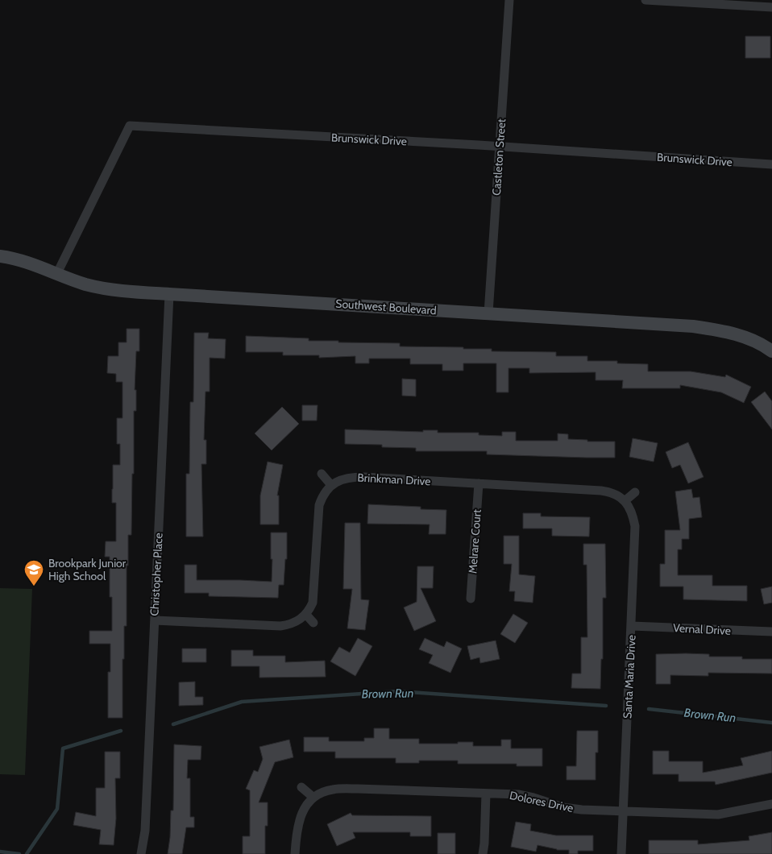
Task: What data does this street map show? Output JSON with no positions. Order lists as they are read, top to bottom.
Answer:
{
  "streets": {
    "street": [
      "Brunswick Drive",
      "Castleton Street",
      "Southwest Boulevard",
      "Brinkman Drive",
      "Melrare Court",
      "Christopher Place",
      "Vernal Drive",
      "Santa Maria Drive",
      "Dolores Drive"
    ]
  },
  "crossings": [
    ["Brunswick Drive", "Castleton Street"],
    ["Brunswick Drive", "Southwest Boulevard"],
    ["Castleton Street", "Southwest Boulevard"],
    ["Southwest Boulevard", "Christopher Place"],
    ["Brinkman Drive", "Melrare Court"],
    ["Brinkman Drive", "Santa Maria Drive"],
    ["Vernal Drive", "Santa Maria Drive"],
    ["Santa Maria Drive", "Dolores Drive"]
  ],
  "water": ["Brown Run"],
  "places": {
    "school or university": ["Brookpark Junior High School"]
  }
}
